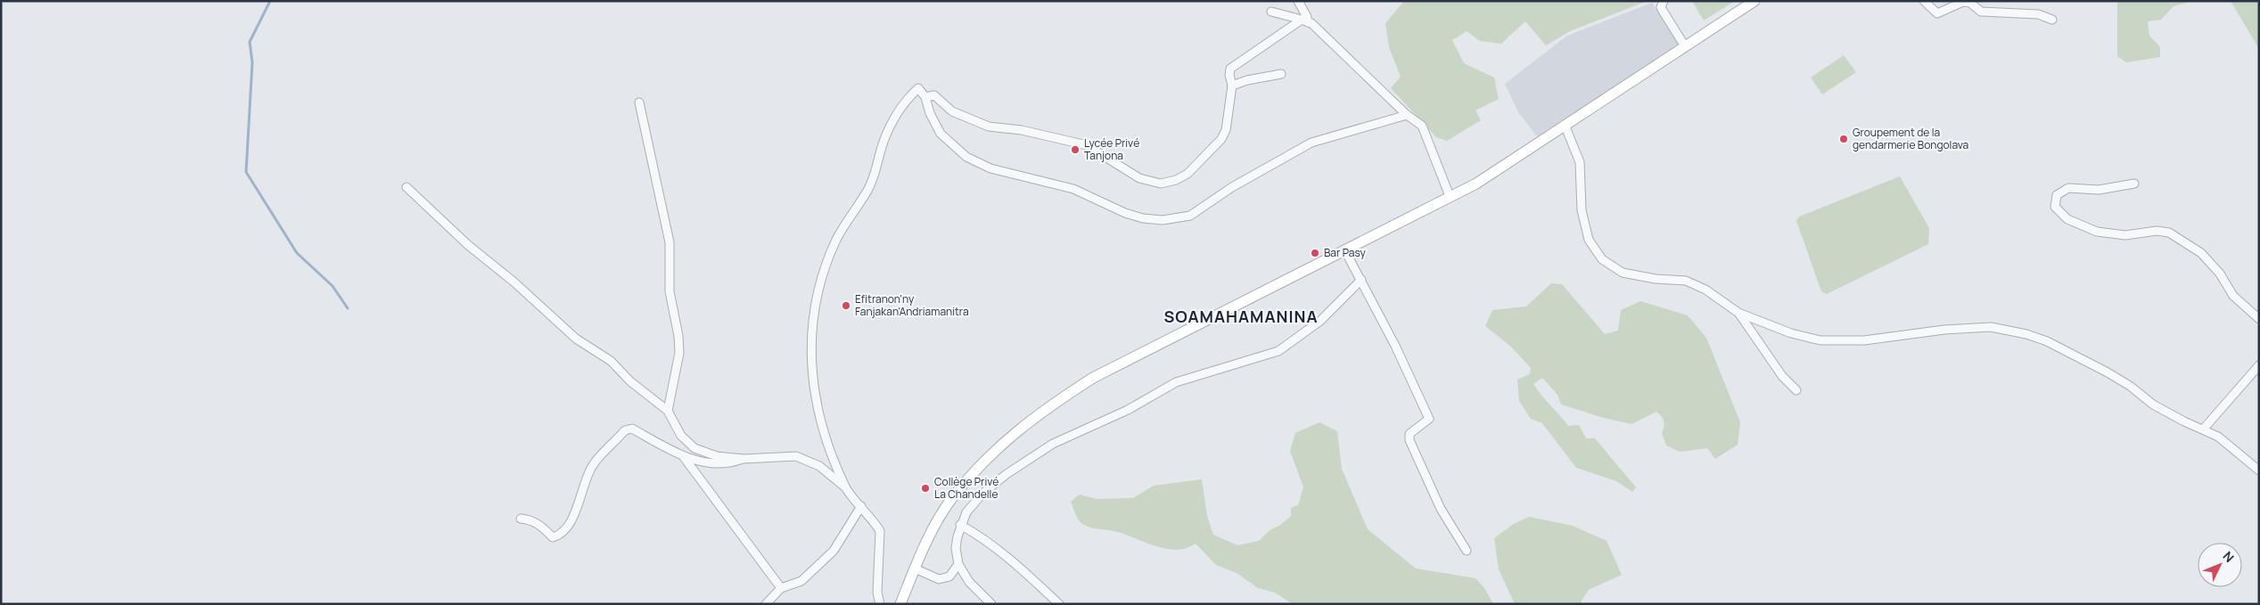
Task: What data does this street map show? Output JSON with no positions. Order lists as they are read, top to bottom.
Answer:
{
  "districts": ["SOAMAHAMANINA"],
  "places": [
    "Groupement de la gendarmerie Bongolava",
    "Lycée Privé Tanjona",
    "Bar Pasy",
    "Efitranon'ny Fanjakan'Andriamanitra",
    "Collège Privé La Chandelle"
  ],
  "north": "top right"
}
